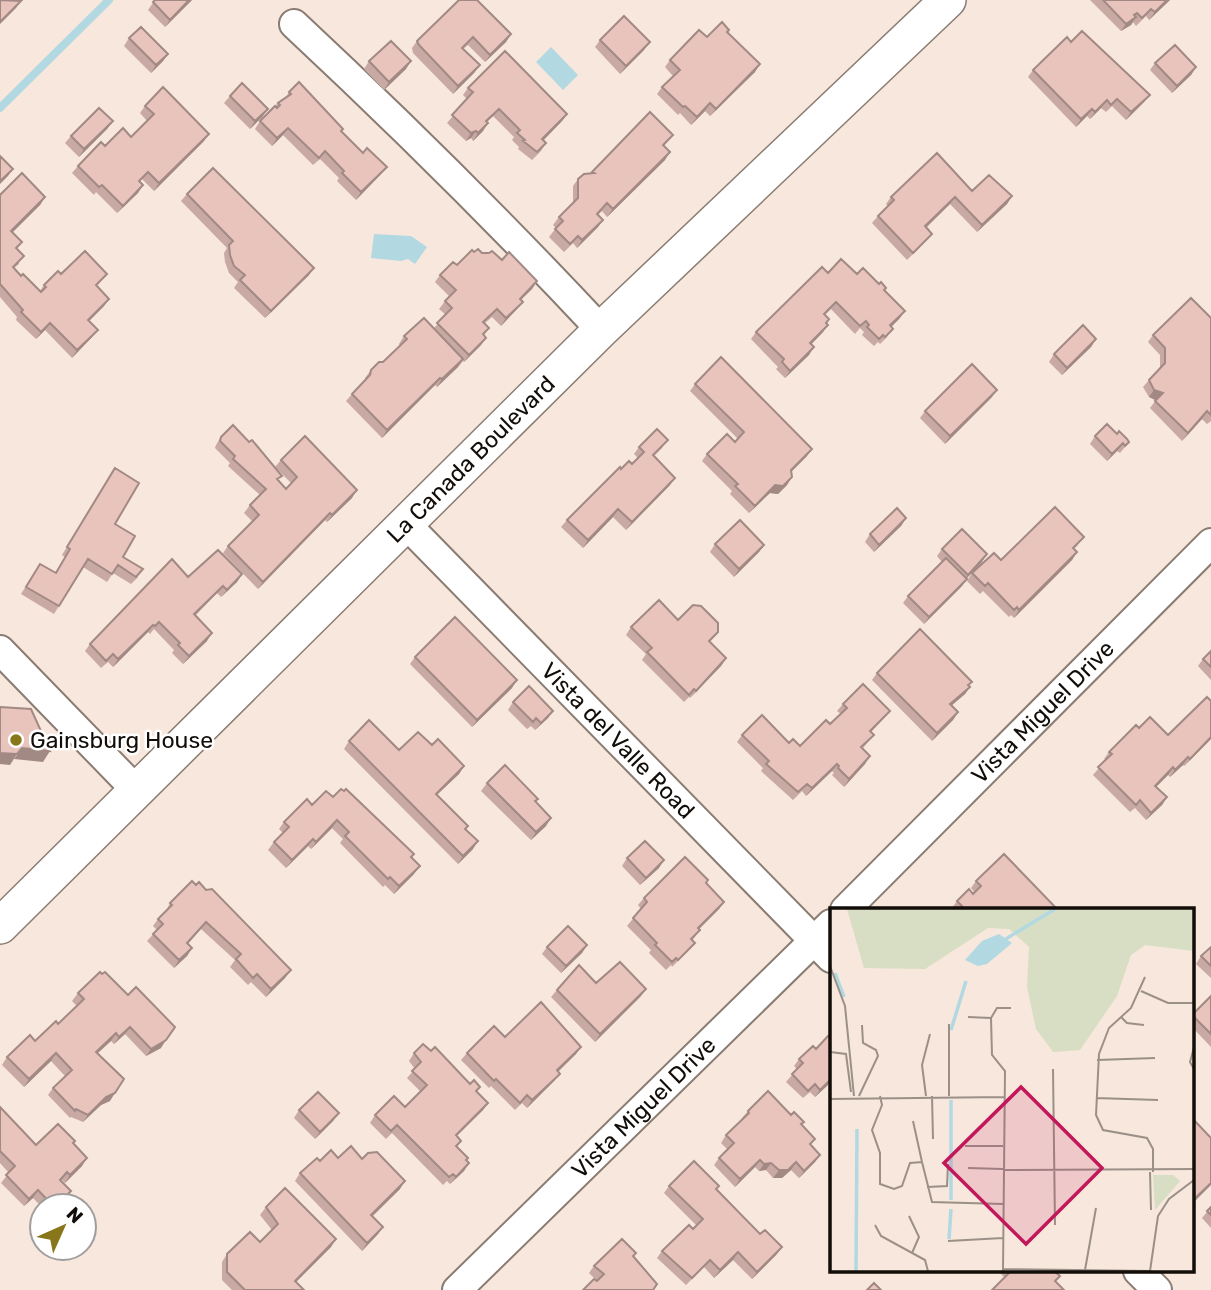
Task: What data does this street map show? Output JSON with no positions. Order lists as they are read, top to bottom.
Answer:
{
  "streets": {
    "street": ["La Canada Boulevard", "Vista Miguel Drive", "Vista del Valle Road"]
  },
  "crossings": [
    ["La Canada Boulevard", "Vista del Valle Road"],
    ["Vista Miguel Drive", "Vista del Valle Road"]
  ],
  "places": ["Gainsburg House"],
  "north": "top right"
}
